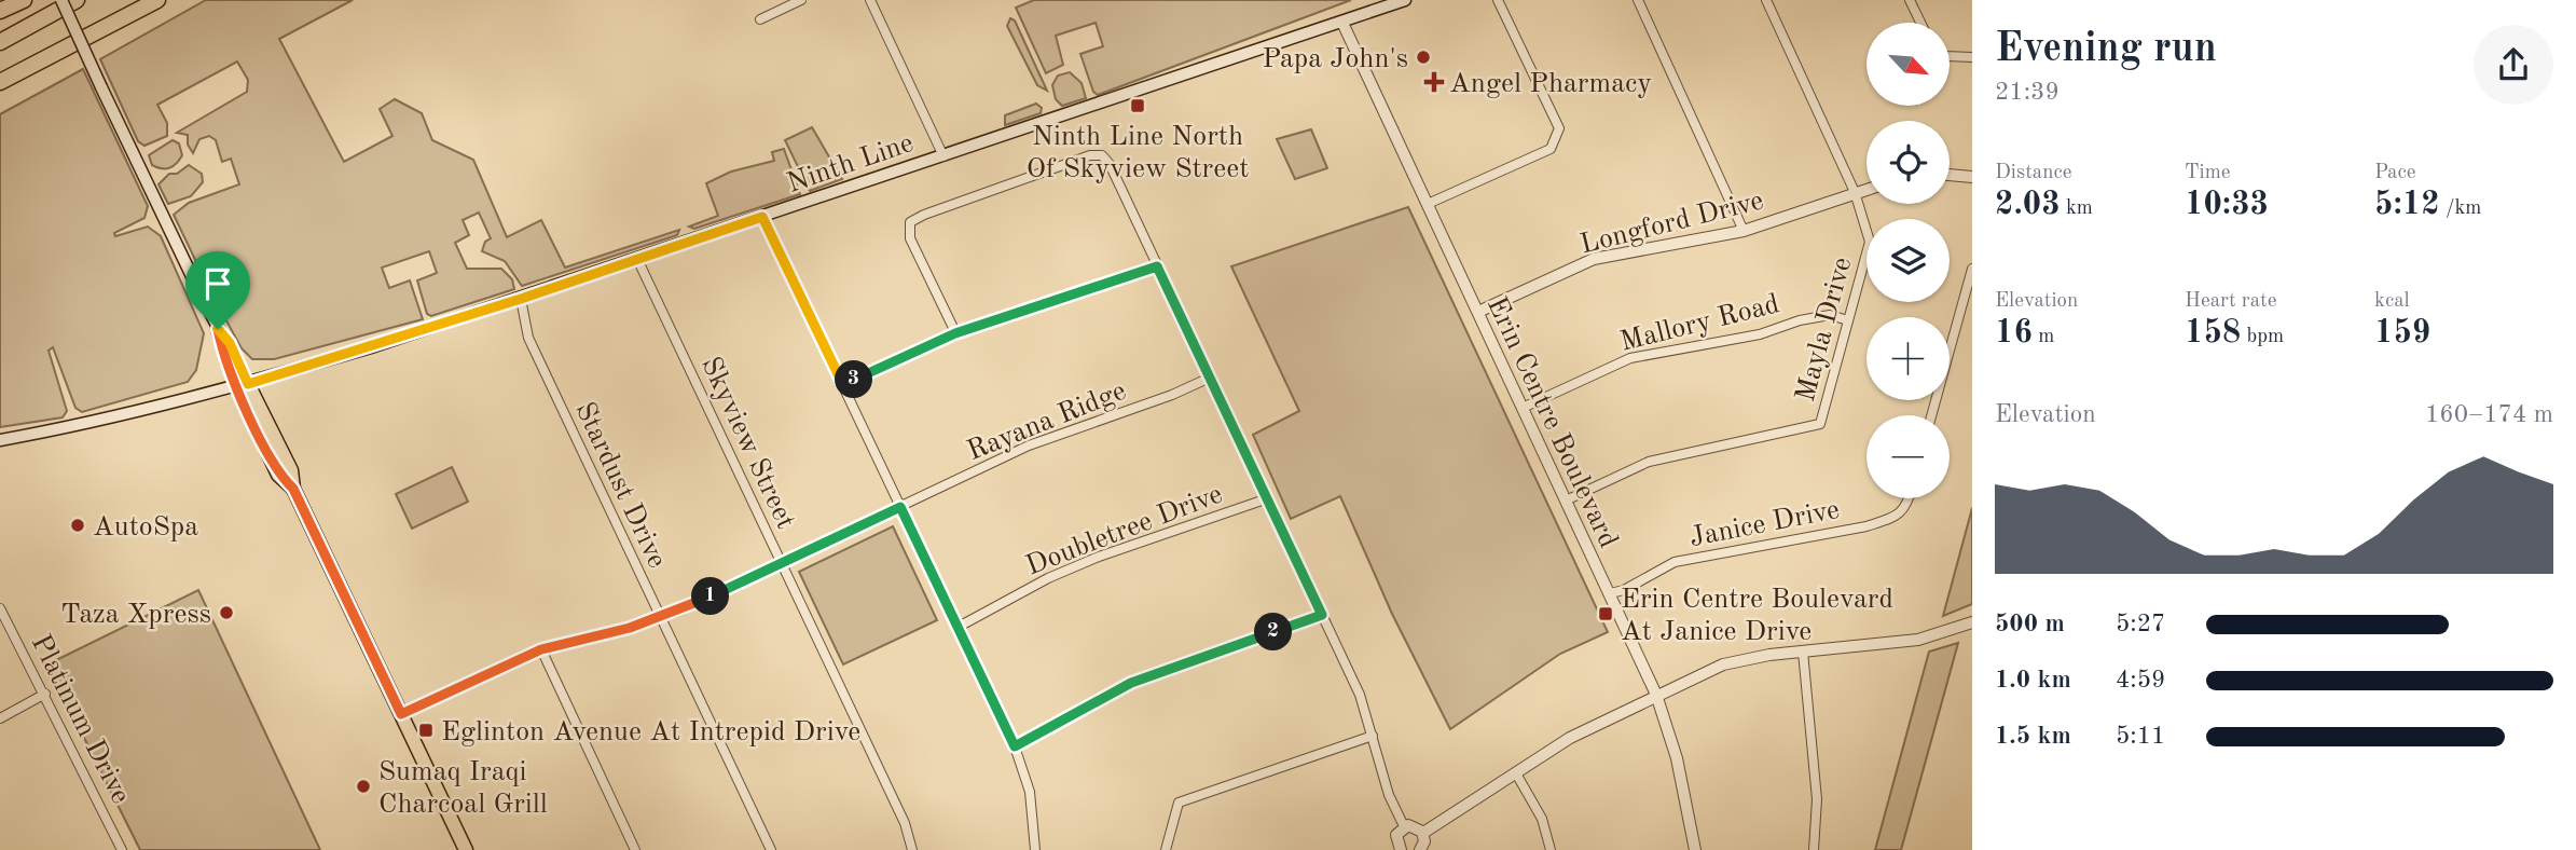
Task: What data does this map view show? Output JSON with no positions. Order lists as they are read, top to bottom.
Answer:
{
  "streets": {
    "main road": ["Ninth Line"],
    "street": [
      "Longford Drive",
      "Mallory Road",
      "Mayla Drive",
      "Rayana Ridge",
      "Erin Centre Boulevard",
      "Skyview Street",
      "Stardust Drive",
      "Janice Drive",
      "Doubletree Drive",
      "Platinum Drive"
    ]
  },
  "crossings": [
    ["Ninth Line", "Erin Centre Boulevard"],
    ["Ninth Line", "Skyview Street"],
    ["Ninth Line", "Stardust Drive"],
    ["Longford Drive", "Mayla Drive"],
    ["Longford Drive", "Erin Centre Boulevard"],
    ["Mallory Road", "Mayla Drive"],
    ["Mallory Road", "Erin Centre Boulevard"],
    ["Mayla Drive", "Erin Centre Boulevard"],
    ["Rayana Ridge", "Skyview Street"],
    ["Rayana Ridge", "Stardust Drive"],
    ["Erin Centre Boulevard", "Janice Drive"]
  ],
  "places": {
    "other": [
      "Papa John's",
      "AutoSpa",
      "Taza Xpress",
      "Sumaq Iraqi Charcoal Grill"
    ],
    "health": ["Angel Pharmacy"],
    "transit": ["Ninth Line North Of Skyview Street", "Erin Centre Boulevard At Janice Drive", "Eglinton Avenue At Intrepid Drive"]
  },
  "north": "bottom right",
  "page": {
    "heading": ["Evening run", "21:39"],
    "map_buttons": ["+", "−"],
    "stats": [
      ["Distance", "2.03 km"],
      ["Time", "10:33"],
      ["Pace", "5:12 /km"],
      ["Elevation", "16 m"],
      ["Heart rate", "158 bpm"],
      ["kcal", "159"]
    ],
    "pins": ["3", "1", "2"],
    "chart": ["Elevation", "160–174 m"],
    "list": [
      {
        "name": "500 m",
        "note": "5:27"
      },
      {
        "name": "1.0 km",
        "note": "4:59"
      },
      {
        "name": "1.5 km",
        "note": "5:11"
      }
    ]
  }
}
